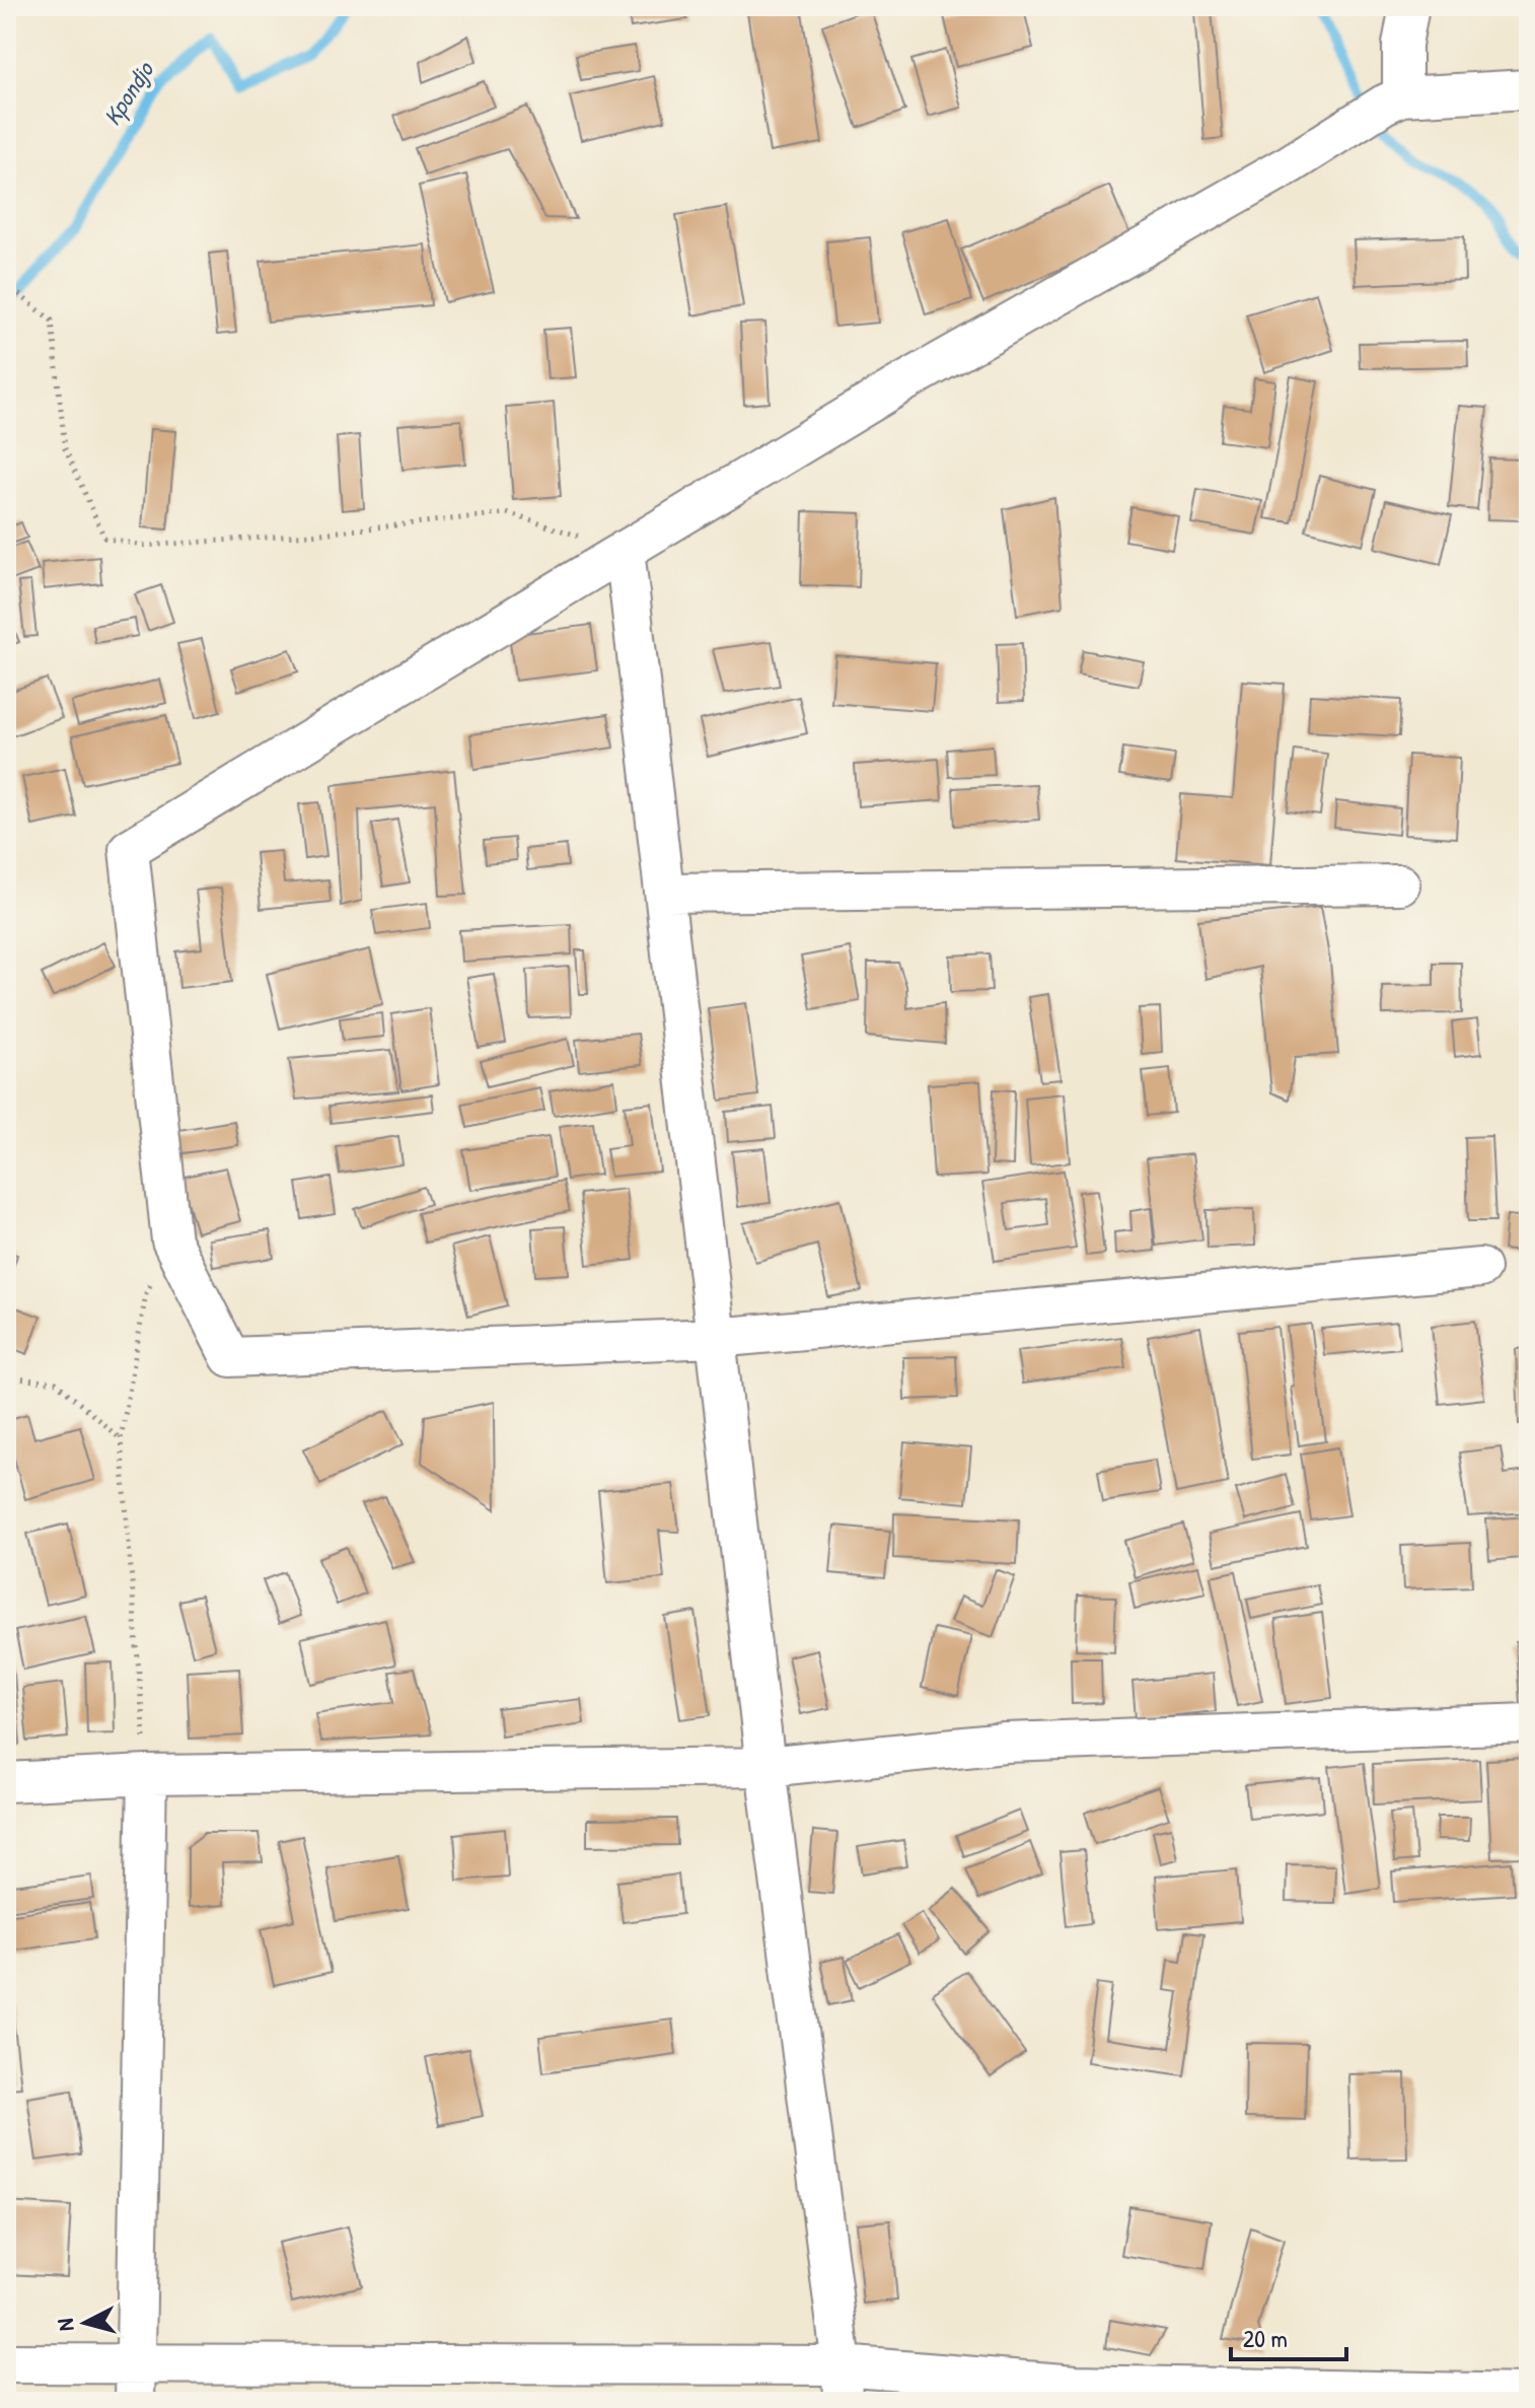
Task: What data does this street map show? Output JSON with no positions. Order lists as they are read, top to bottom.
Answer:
{
  "water": ["Kpondjo"],
  "scale_bar": "20 m",
  "north": "left"
}
